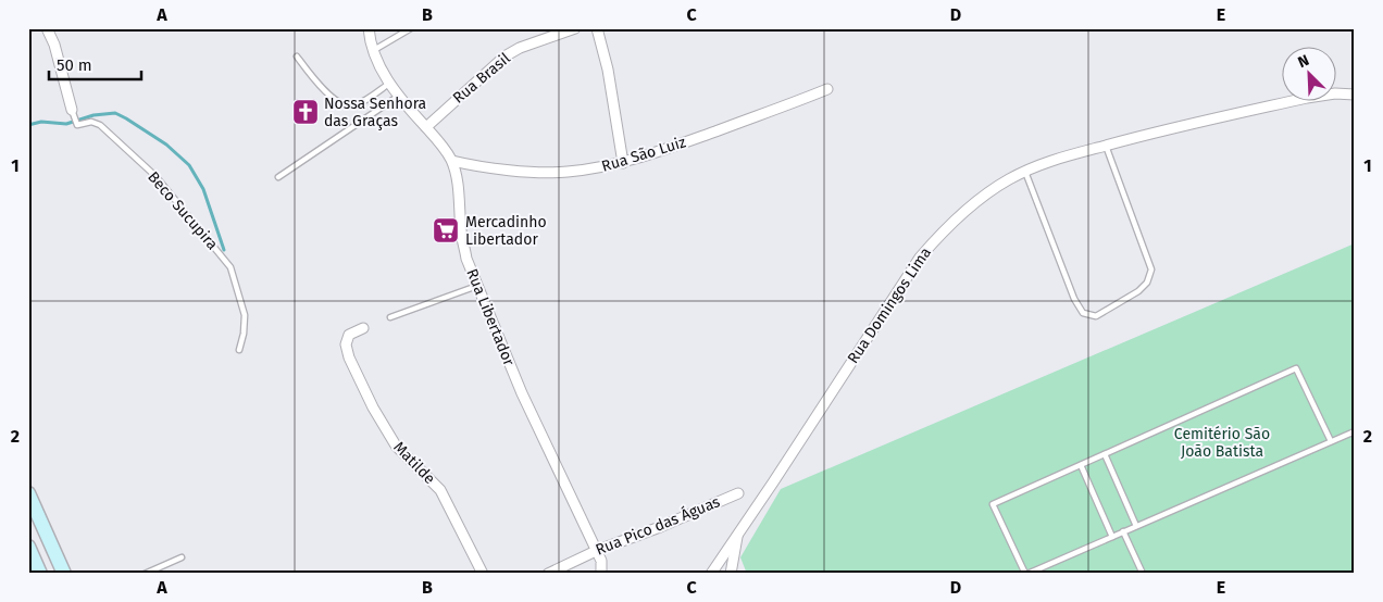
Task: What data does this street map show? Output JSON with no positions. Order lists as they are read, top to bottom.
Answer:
{
  "streets": {
    "street": [
      "Rua Brasil",
      "Rua São Luiz",
      "Rua Domingos Lima",
      "Rua Libertador",
      "Matilde",
      "Rua Pico das Águas"
    ],
    "lane": ["Beco Sucupira"]
  },
  "crossings": [
    ["Rua Brasil", "Rua Libertador"],
    ["Rua São Luiz", "Rua Libertador"],
    ["Rua Libertador", "Rua Pico das Águas"]
  ],
  "parks": ["Cemitério São João Batista"],
  "places": {
    "church": ["Nossa Senhora das Graças"],
    "supermarket": ["Mercadinho Libertador"]
  },
  "scale_bar": "50 m",
  "north": "top left",
  "grid": {
    "columns": [
      "A",
      "B",
      "C",
      "D",
      "E"
    ],
    "rows": ["1", "2"]
  }
}
